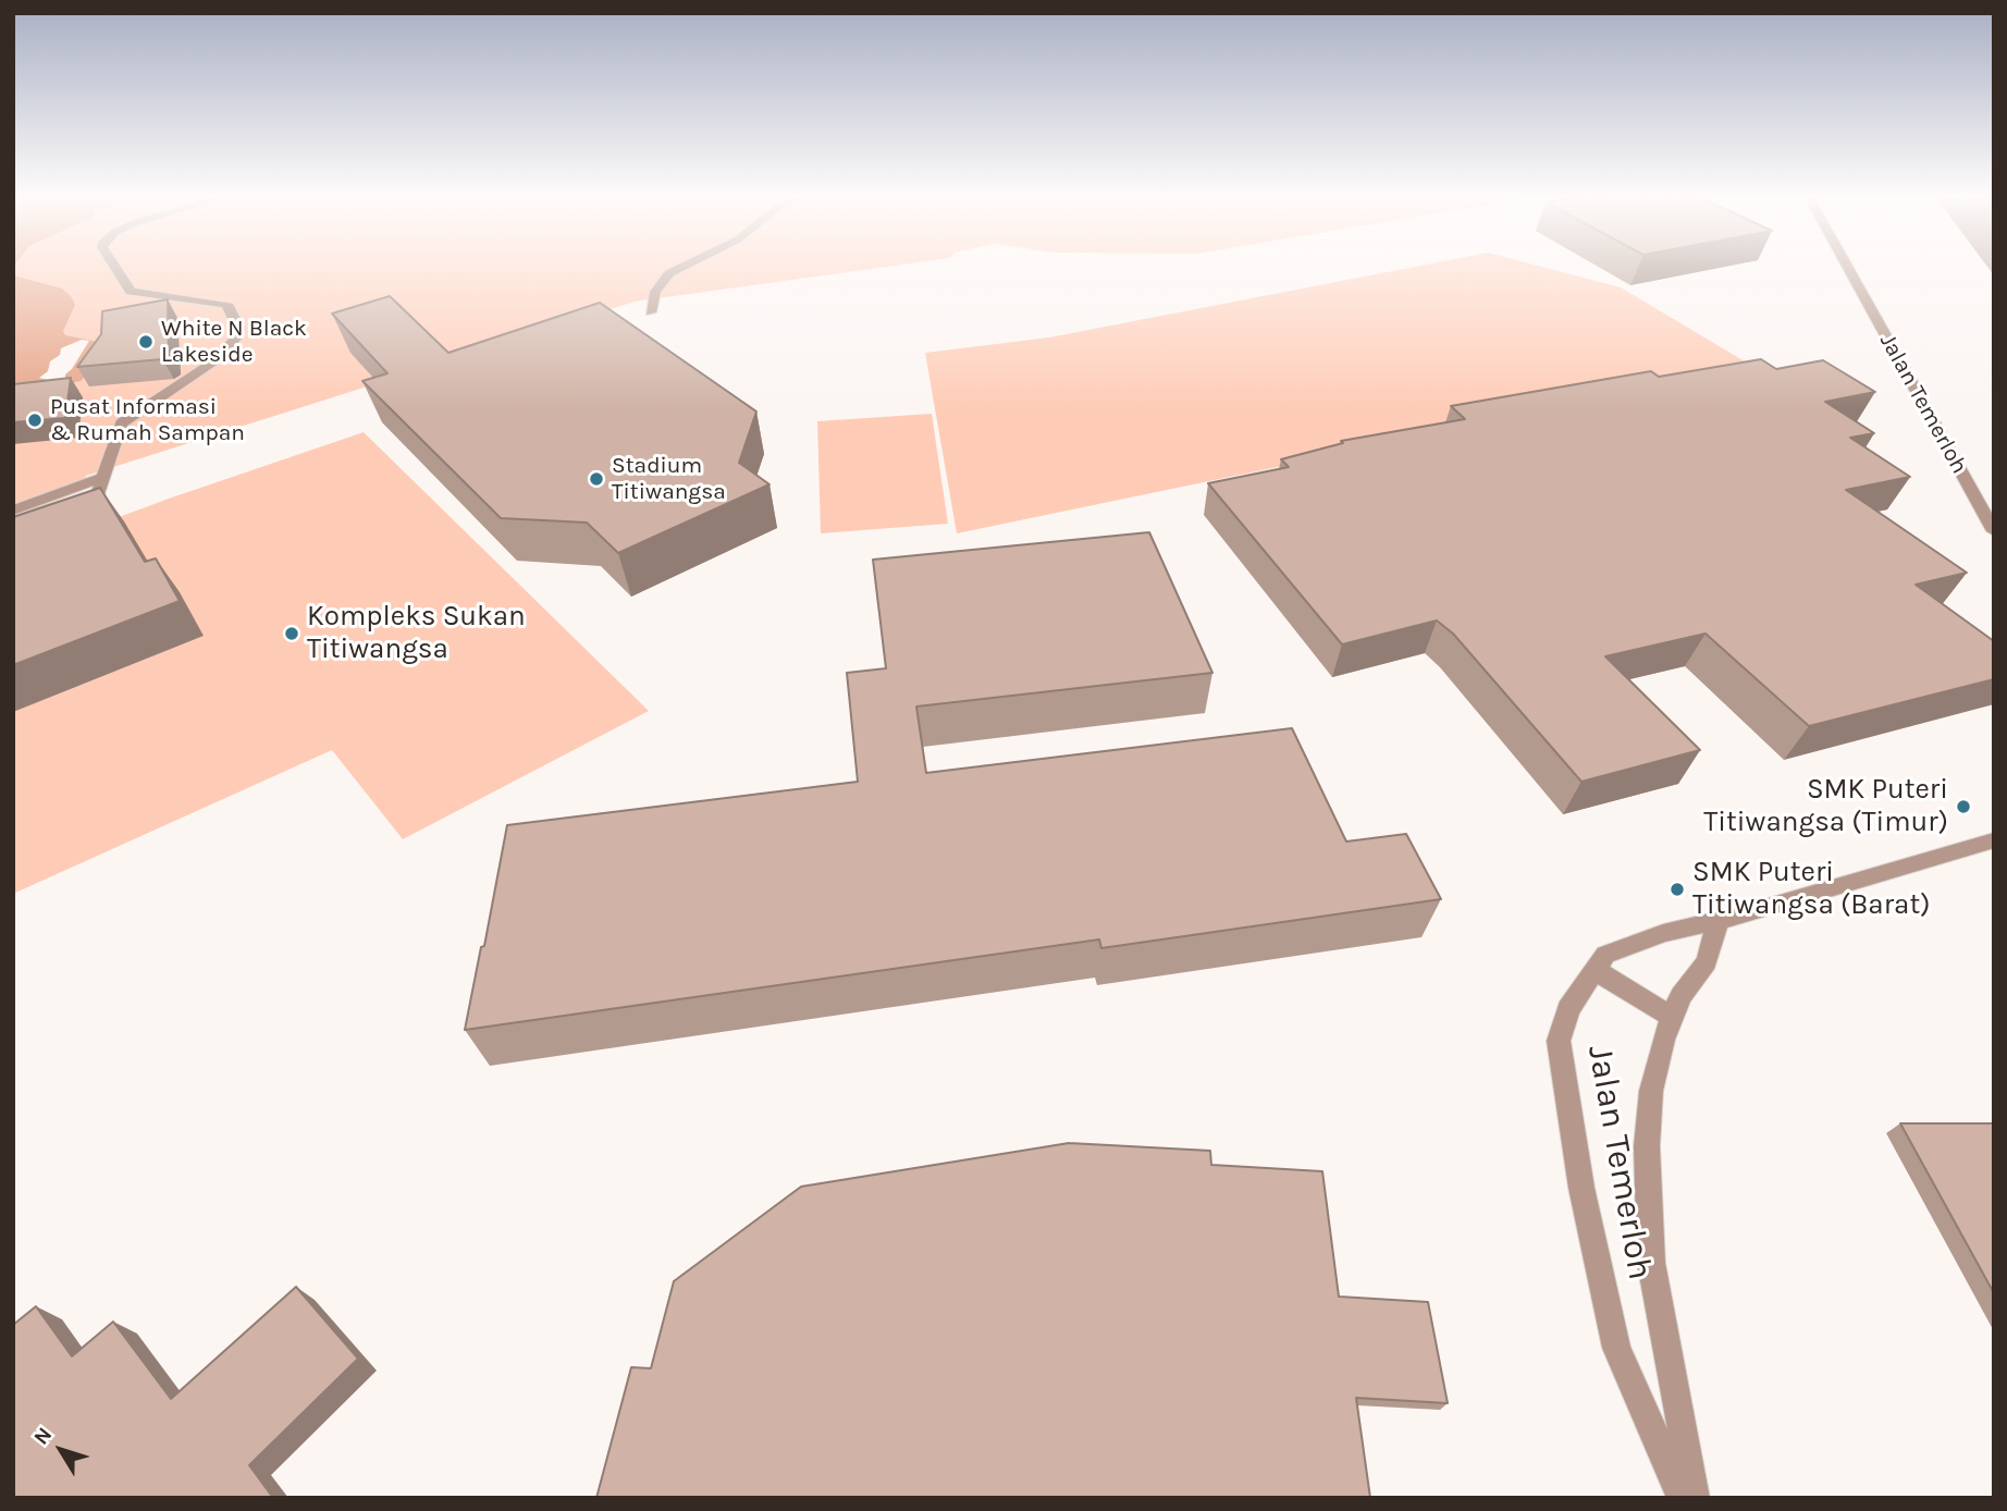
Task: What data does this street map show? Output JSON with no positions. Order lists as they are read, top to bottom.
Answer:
{
  "streets": {
    "street": ["Jalan Temerloh"]
  },
  "places": [
    "White N Black Lakeside",
    "Pusat Informasi & Rumah Sampan",
    "Stadium Titiwangsa",
    "Kompleks Sukan Titiwangsa",
    "SMK Puteri Titiwangsa (Timur)",
    "SMK Puteri Titiwangsa (Barat)"
  ],
  "north": "top left"
}
